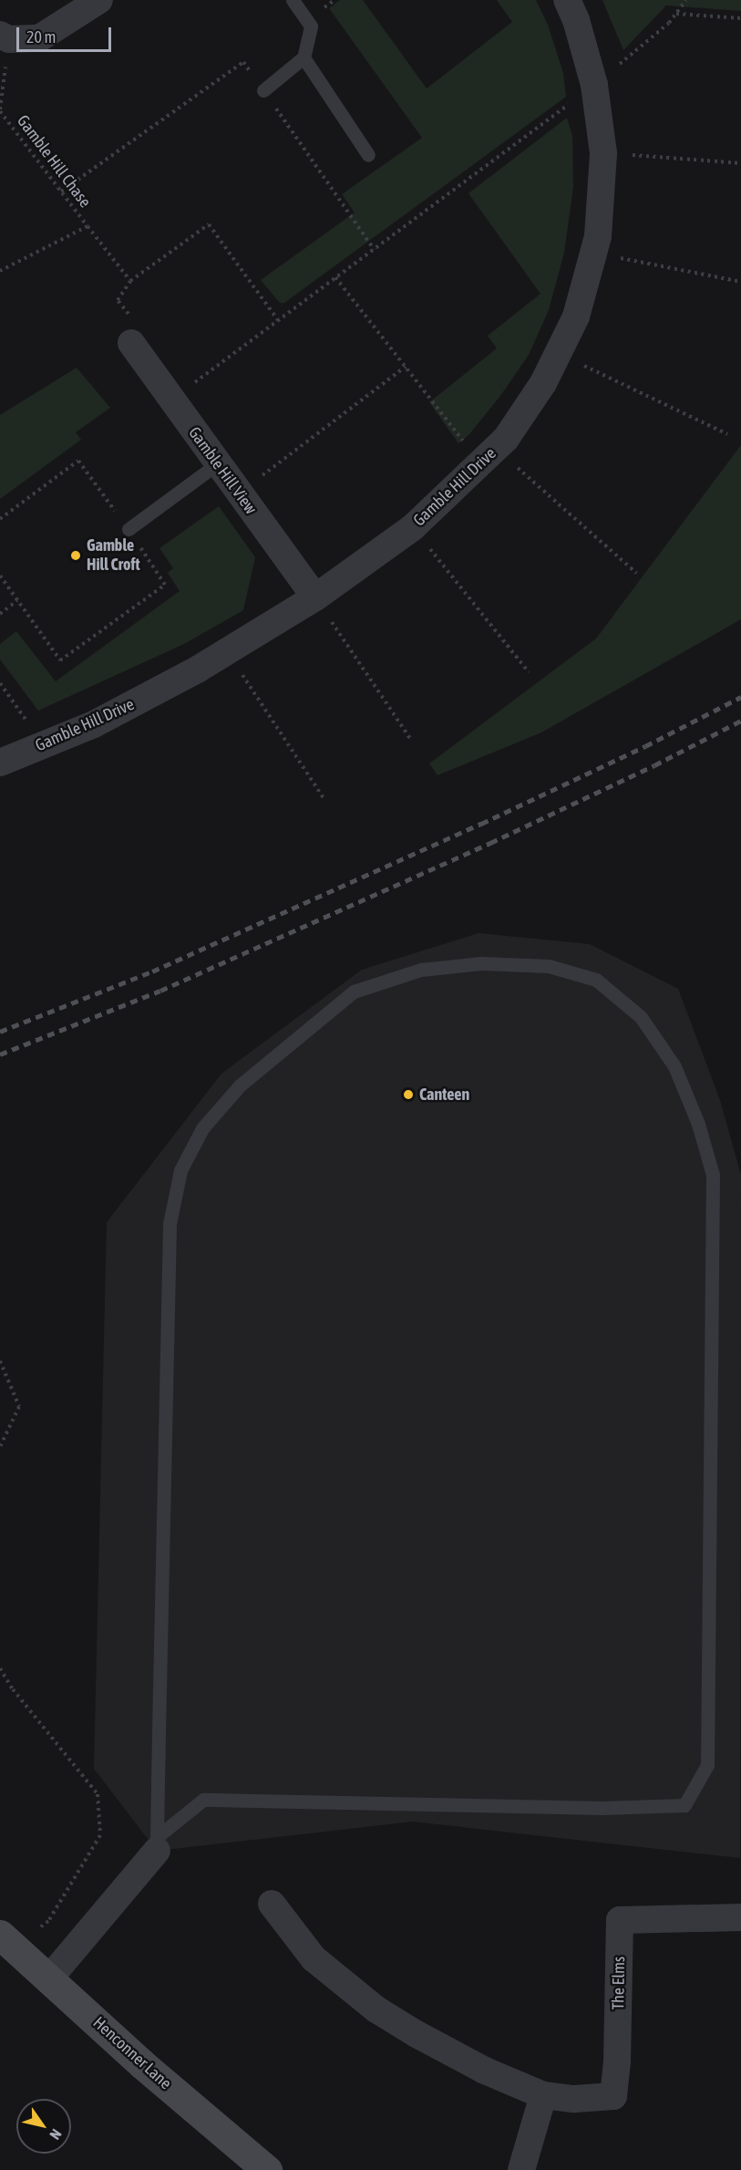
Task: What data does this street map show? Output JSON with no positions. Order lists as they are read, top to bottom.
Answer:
{
  "streets": {
    "street": [
      "Gamble Hill View",
      "Gamble Hill Drive",
      "The Elms",
      "Henconner Lane"
    ],
    "path": ["Gamble Hill Chase"]
  },
  "crossings": [
    ["Gamble Hill View", "Gamble Hill Drive"]
  ],
  "places": ["Gamble Hill Croft", "Canteen"],
  "scale_bar": "20 m",
  "north": "bottom right"
}
